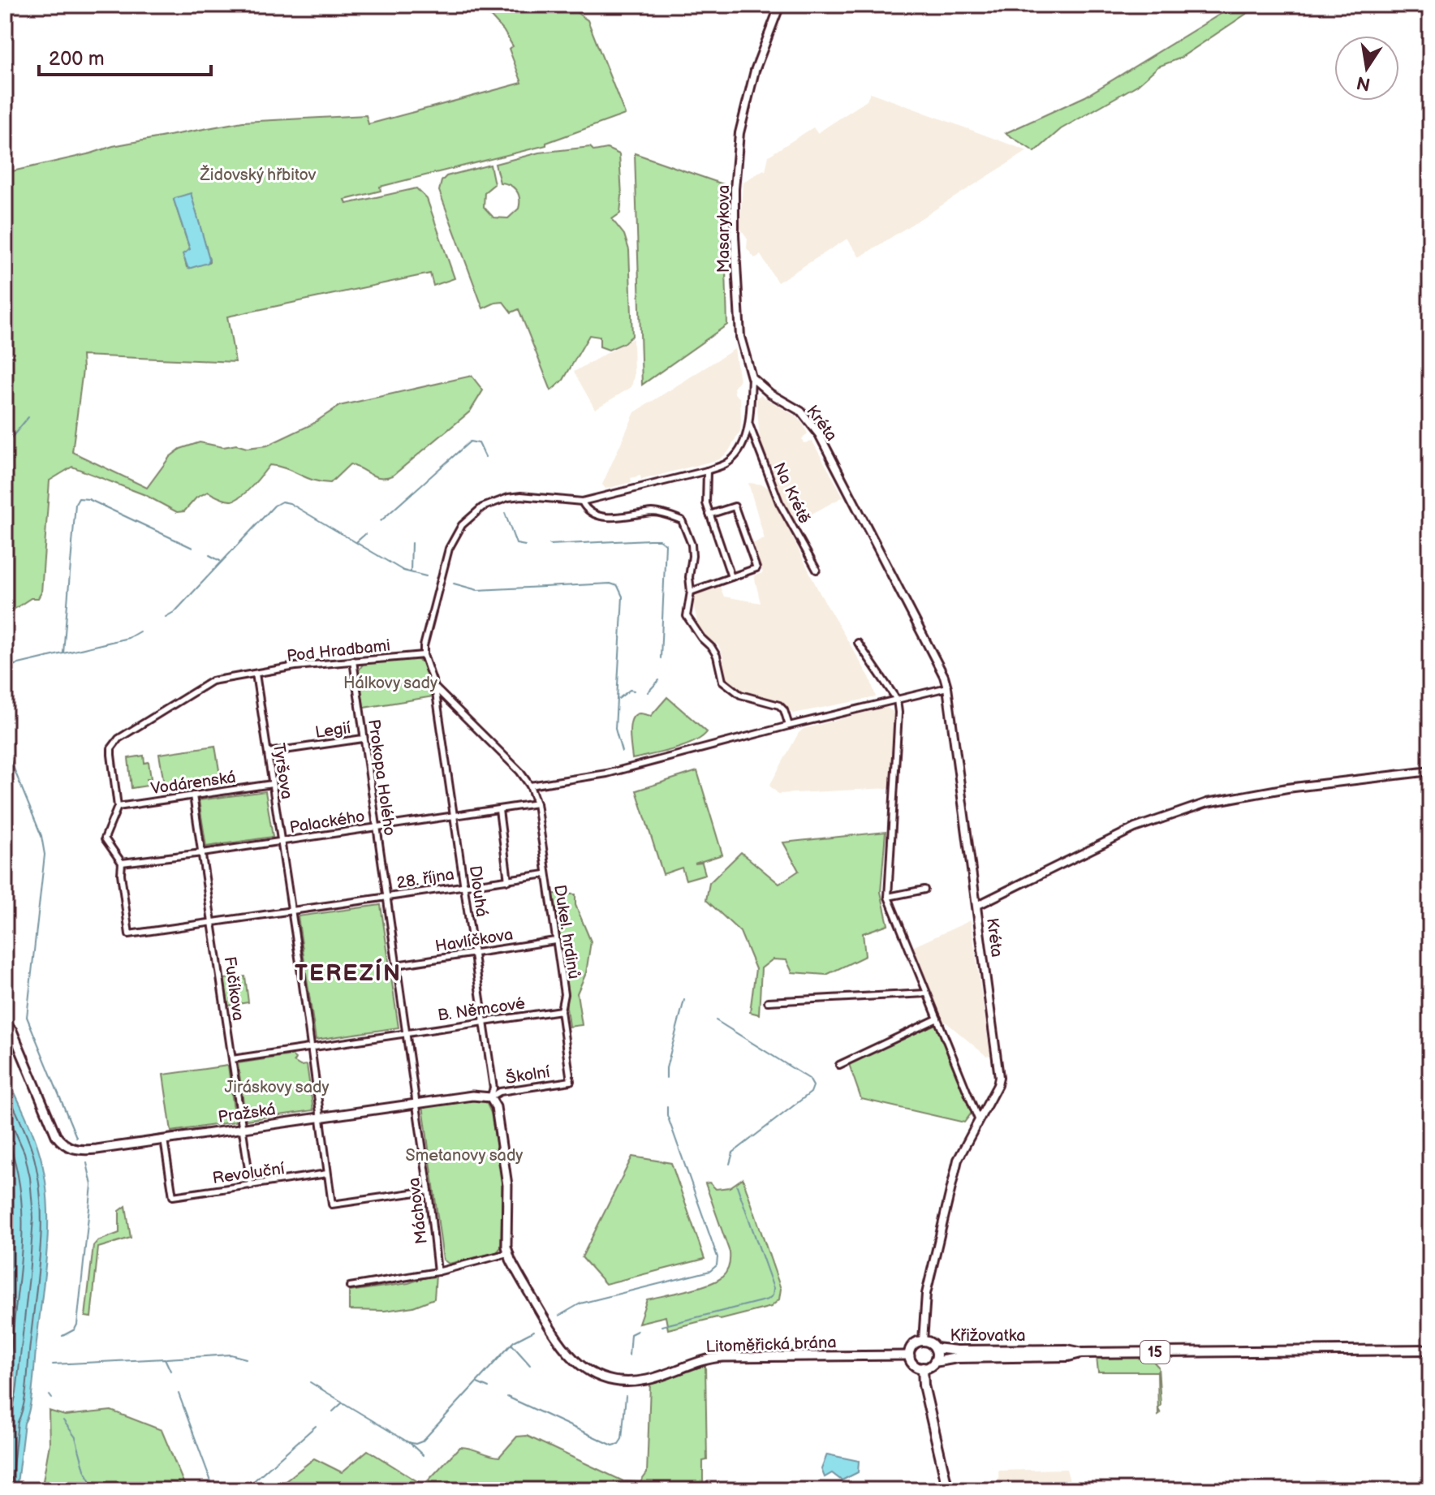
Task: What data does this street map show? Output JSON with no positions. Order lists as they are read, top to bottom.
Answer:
{
  "streets": {
    "main road": [
      "Pražská",
      "Křižovatka",
      "Litoměřická brána",
      "15"
    ],
    "street": [
      "Masarykova",
      "Kréta",
      "Na Krétě",
      "Pod Hradbami",
      "Legií",
      "Tyršova",
      "Prokopa Holého",
      "Vodárenská",
      "Palackého",
      "28. října",
      "Dlouhá",
      "Dukel. hrdinů",
      "Havlíčkova",
      "Fučíkova",
      "B. Němcové",
      "Školní",
      "Revoluční",
      "Máchova"
    ]
  },
  "crossings": [
    ["Masarykova", "Kréta"],
    ["Kréta", "Křižovatka"],
    ["Kréta", "Litoměřická brána"],
    ["Kréta", "15"],
    ["Pod Hradbami", "Tyršova"],
    ["Pod Hradbami", "Prokopa Holého"],
    ["Pod Hradbami", "Vodárenská"],
    ["Pod Hradbami", "Dlouhá"],
    ["Legií", "Tyršova"],
    ["Legií", "Prokopa Holého"],
    ["Tyršova", "Vodárenská"],
    ["Tyršova", "Palackého"],
    ["Tyršova", "28. října"],
    ["Tyršova", "B. Němcové"],
    ["Tyršova", "Pražská"],
    ["Tyršova", "Revoluční"],
    ["Tyršova", "Máchova"],
    ["Prokopa Holého", "Palackého"],
    ["Prokopa Holého", "28. října"],
    ["Prokopa Holého", "Havlíčkova"],
    ["Prokopa Holého", "Máchova"],
    ["Vodárenská", "Fučíkova"],
    ["Palackého", "28. října"],
    ["Palackého", "Dlouhá"],
    ["Palackého", "Dukel. hrdinů"],
    ["Palackého", "Fučíkova"],
    ["28. října", "Dlouhá"],
    ["28. října", "Dukel. hrdinů"],
    ["28. října", "Fučíkova"],
    ["Dlouhá", "Havlíčkova"],
    ["Dlouhá", "B. Němcové"],
    ["Dlouhá", "Školní"],
    ["Dlouhá", "Pražská"],
    ["Dukel. hrdinů", "Havlíčkova"],
    ["Dukel. hrdinů", "B. Němcové"],
    ["Dukel. hrdinů", "Školní"],
    ["Havlíčkova", "Máchova"],
    ["Fučíkova", "B. Němcové"],
    ["Fučíkova", "Pražská"],
    ["Fučíkova", "Revoluční"],
    ["B. Němcové", "Máchova"],
    ["Školní", "Pražská"],
    ["Pražská", "Revoluční"],
    ["Pražská", "Máchova"],
    ["Křižovatka", "Litoměřická brána"],
    ["Křižovatka", "15"],
    ["Litoměřická brána", "15"]
  ],
  "districts": ["TEREZÍN"],
  "parks": [
    "Židovský hřbitov",
    "Hálkovy sady",
    "Jiráskovy sady",
    "Smetanovy sady"
  ],
  "scale_bar": "200 m",
  "north": "bottom"
}
